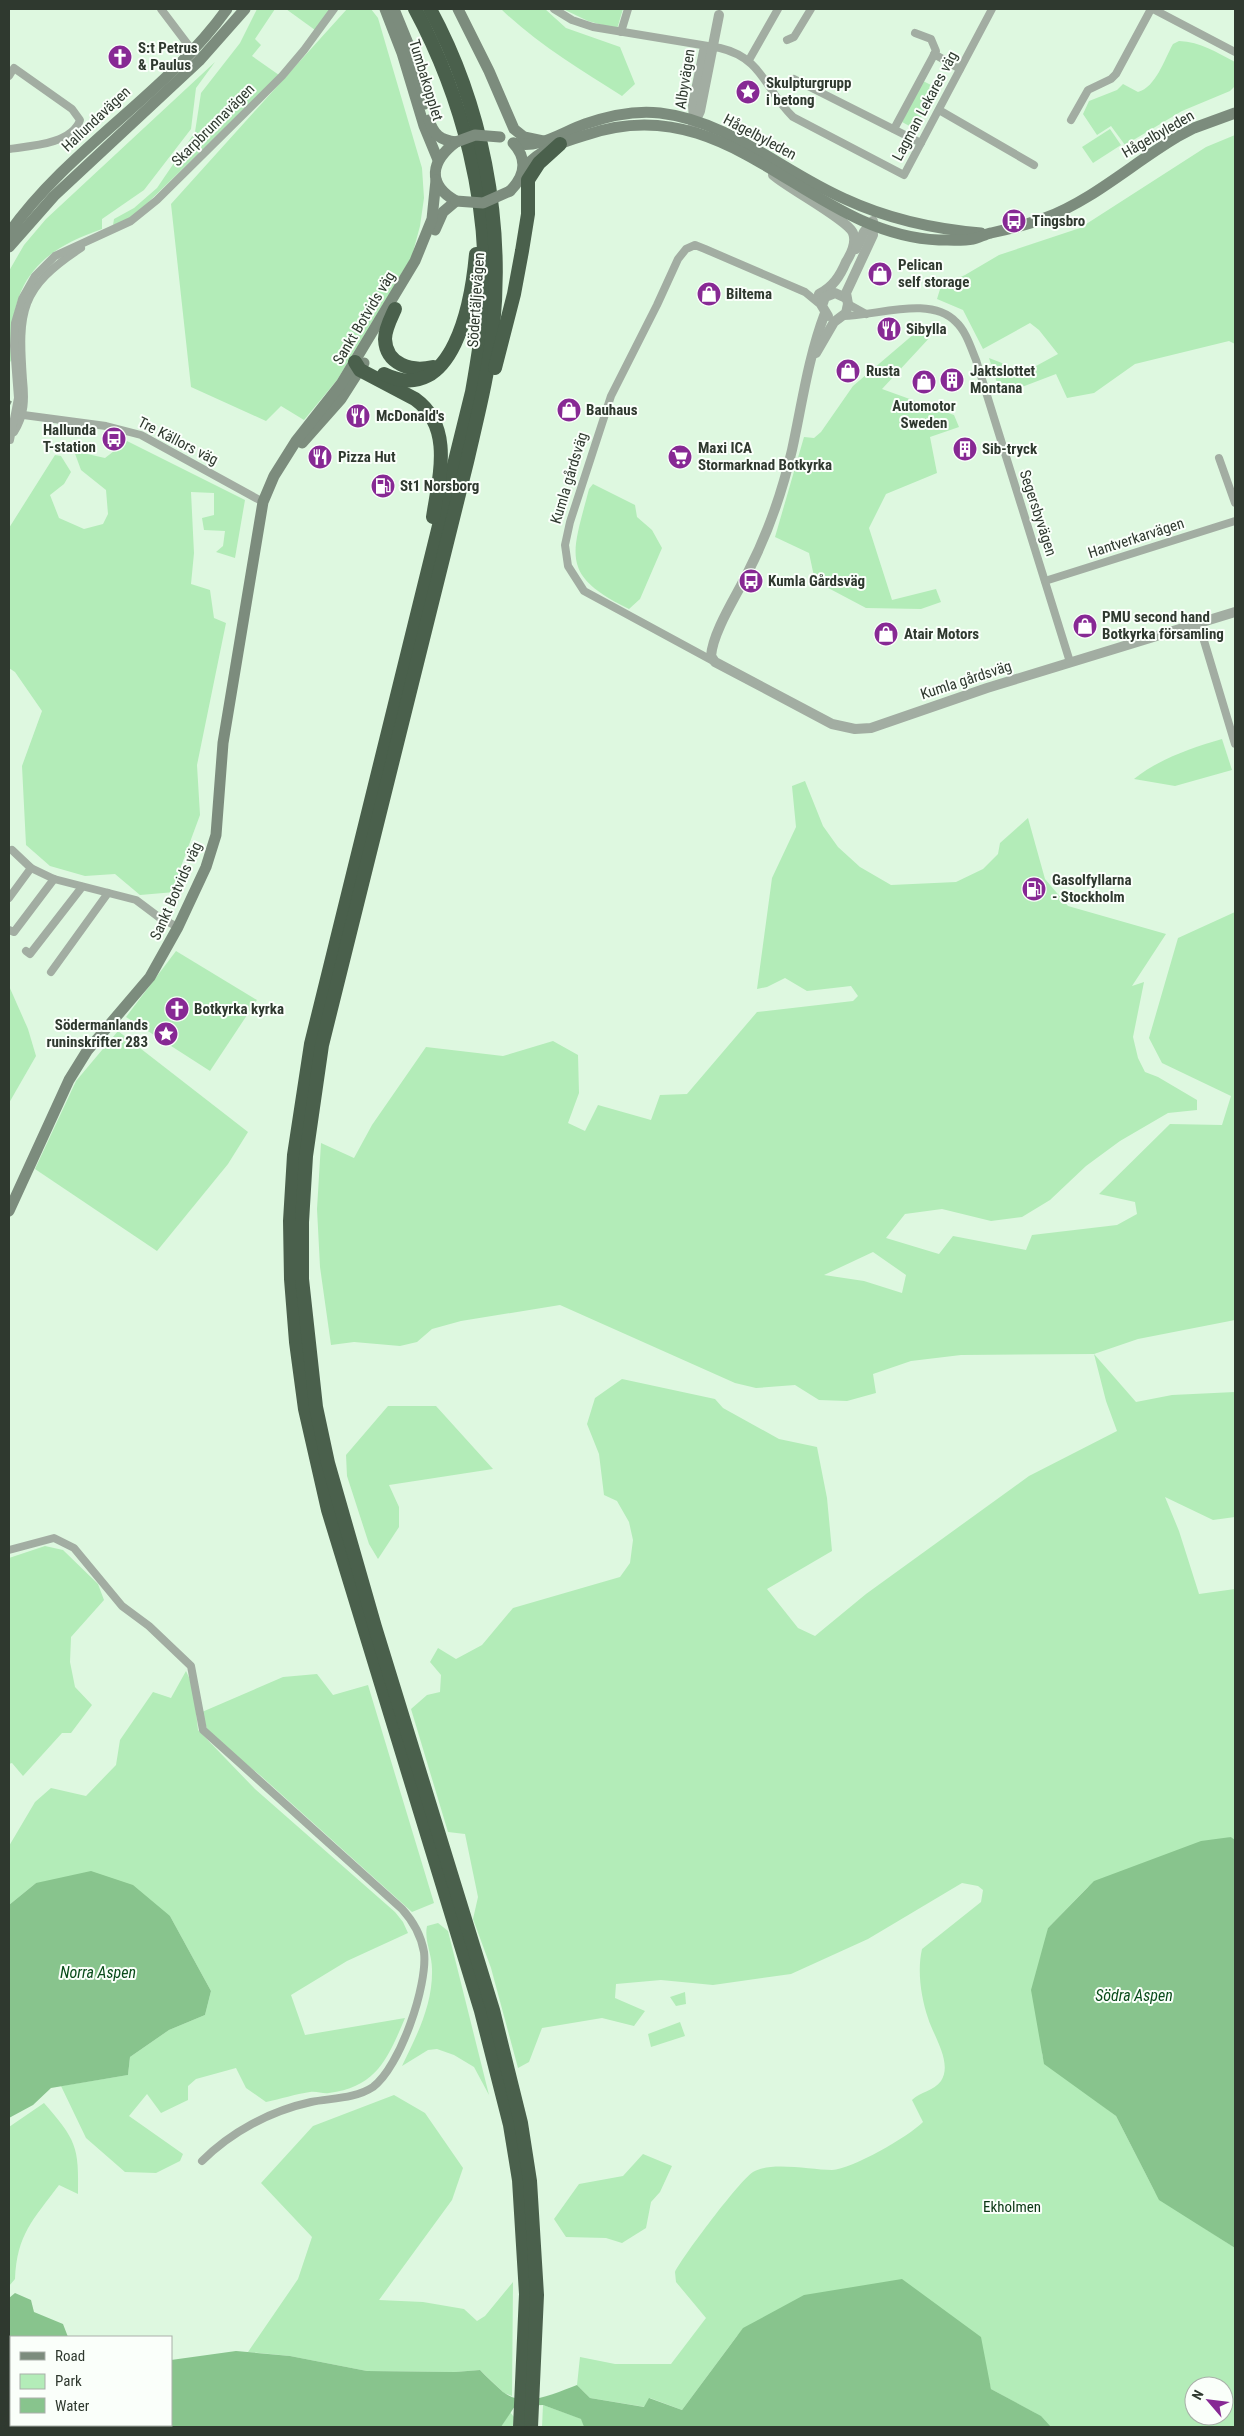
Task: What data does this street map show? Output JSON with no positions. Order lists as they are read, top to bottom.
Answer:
{
  "streets": {
    "highway": ["Södertäljevägen"],
    "main road": [
      "Tumbakopplet",
      "Hallundavägen",
      "Hågelbyleden",
      "Sankt Botvids väg"
    ],
    "street": [
      "Albyvägen",
      "Lagman Lekares väg",
      "Skarpbrunnavägen",
      "Tre Källors väg",
      "Kumla gårdsväg",
      "Segersbyvägen",
      "Hantverkarvägen"
    ]
  },
  "crossings": [
    ["Albyvägen", "Hågelbyleden"],
    ["Tumbakopplet", "Hågelbyleden"],
    ["Tumbakopplet", "Sankt Botvids väg"],
    ["Skarpbrunnavägen", "Tre Källors väg"],
    ["Hågelbyleden", "Sankt Botvids väg"],
    ["Sankt Botvids väg", "Tre Källors väg"],
    ["Kumla gårdsväg", "Segersbyvägen"],
    ["Segersbyvägen", "Hantverkarvägen"]
  ],
  "water": ["Norra Aspen", "Södra Aspen"],
  "parks": ["Ekholmen"],
  "places": {
    "church": ["S:t Petrus & Paulus", "Botkyrka kyrka"],
    "place": ["Skulpturgrupp i betong", "Södermanlands runinskrifter 283"],
    "bus stop": ["Tingsbro", "Hallunda T-station", "Kumla Gårdsväg"],
    "shop": [
      "Pelican self storage",
      "Biltema",
      "Rusta",
      "Automotor Sweden",
      "Bauhaus",
      "PMU second hand Botkyrka församling",
      "Atair Motors"
    ],
    "restaurant": ["Sibylla", "McDonald's", "Pizza Hut"],
    "building": ["Jaktslottet Montana", "Sib-tryck"],
    "supermarket": ["Maxi ICA Stormarknad Botkyrka"],
    "fuel station": ["St1 Norsborg", "Gasolfyllarna - Stockholm"]
  },
  "legend": ["Road", "Park", "Water"],
  "north": "top left"
}
